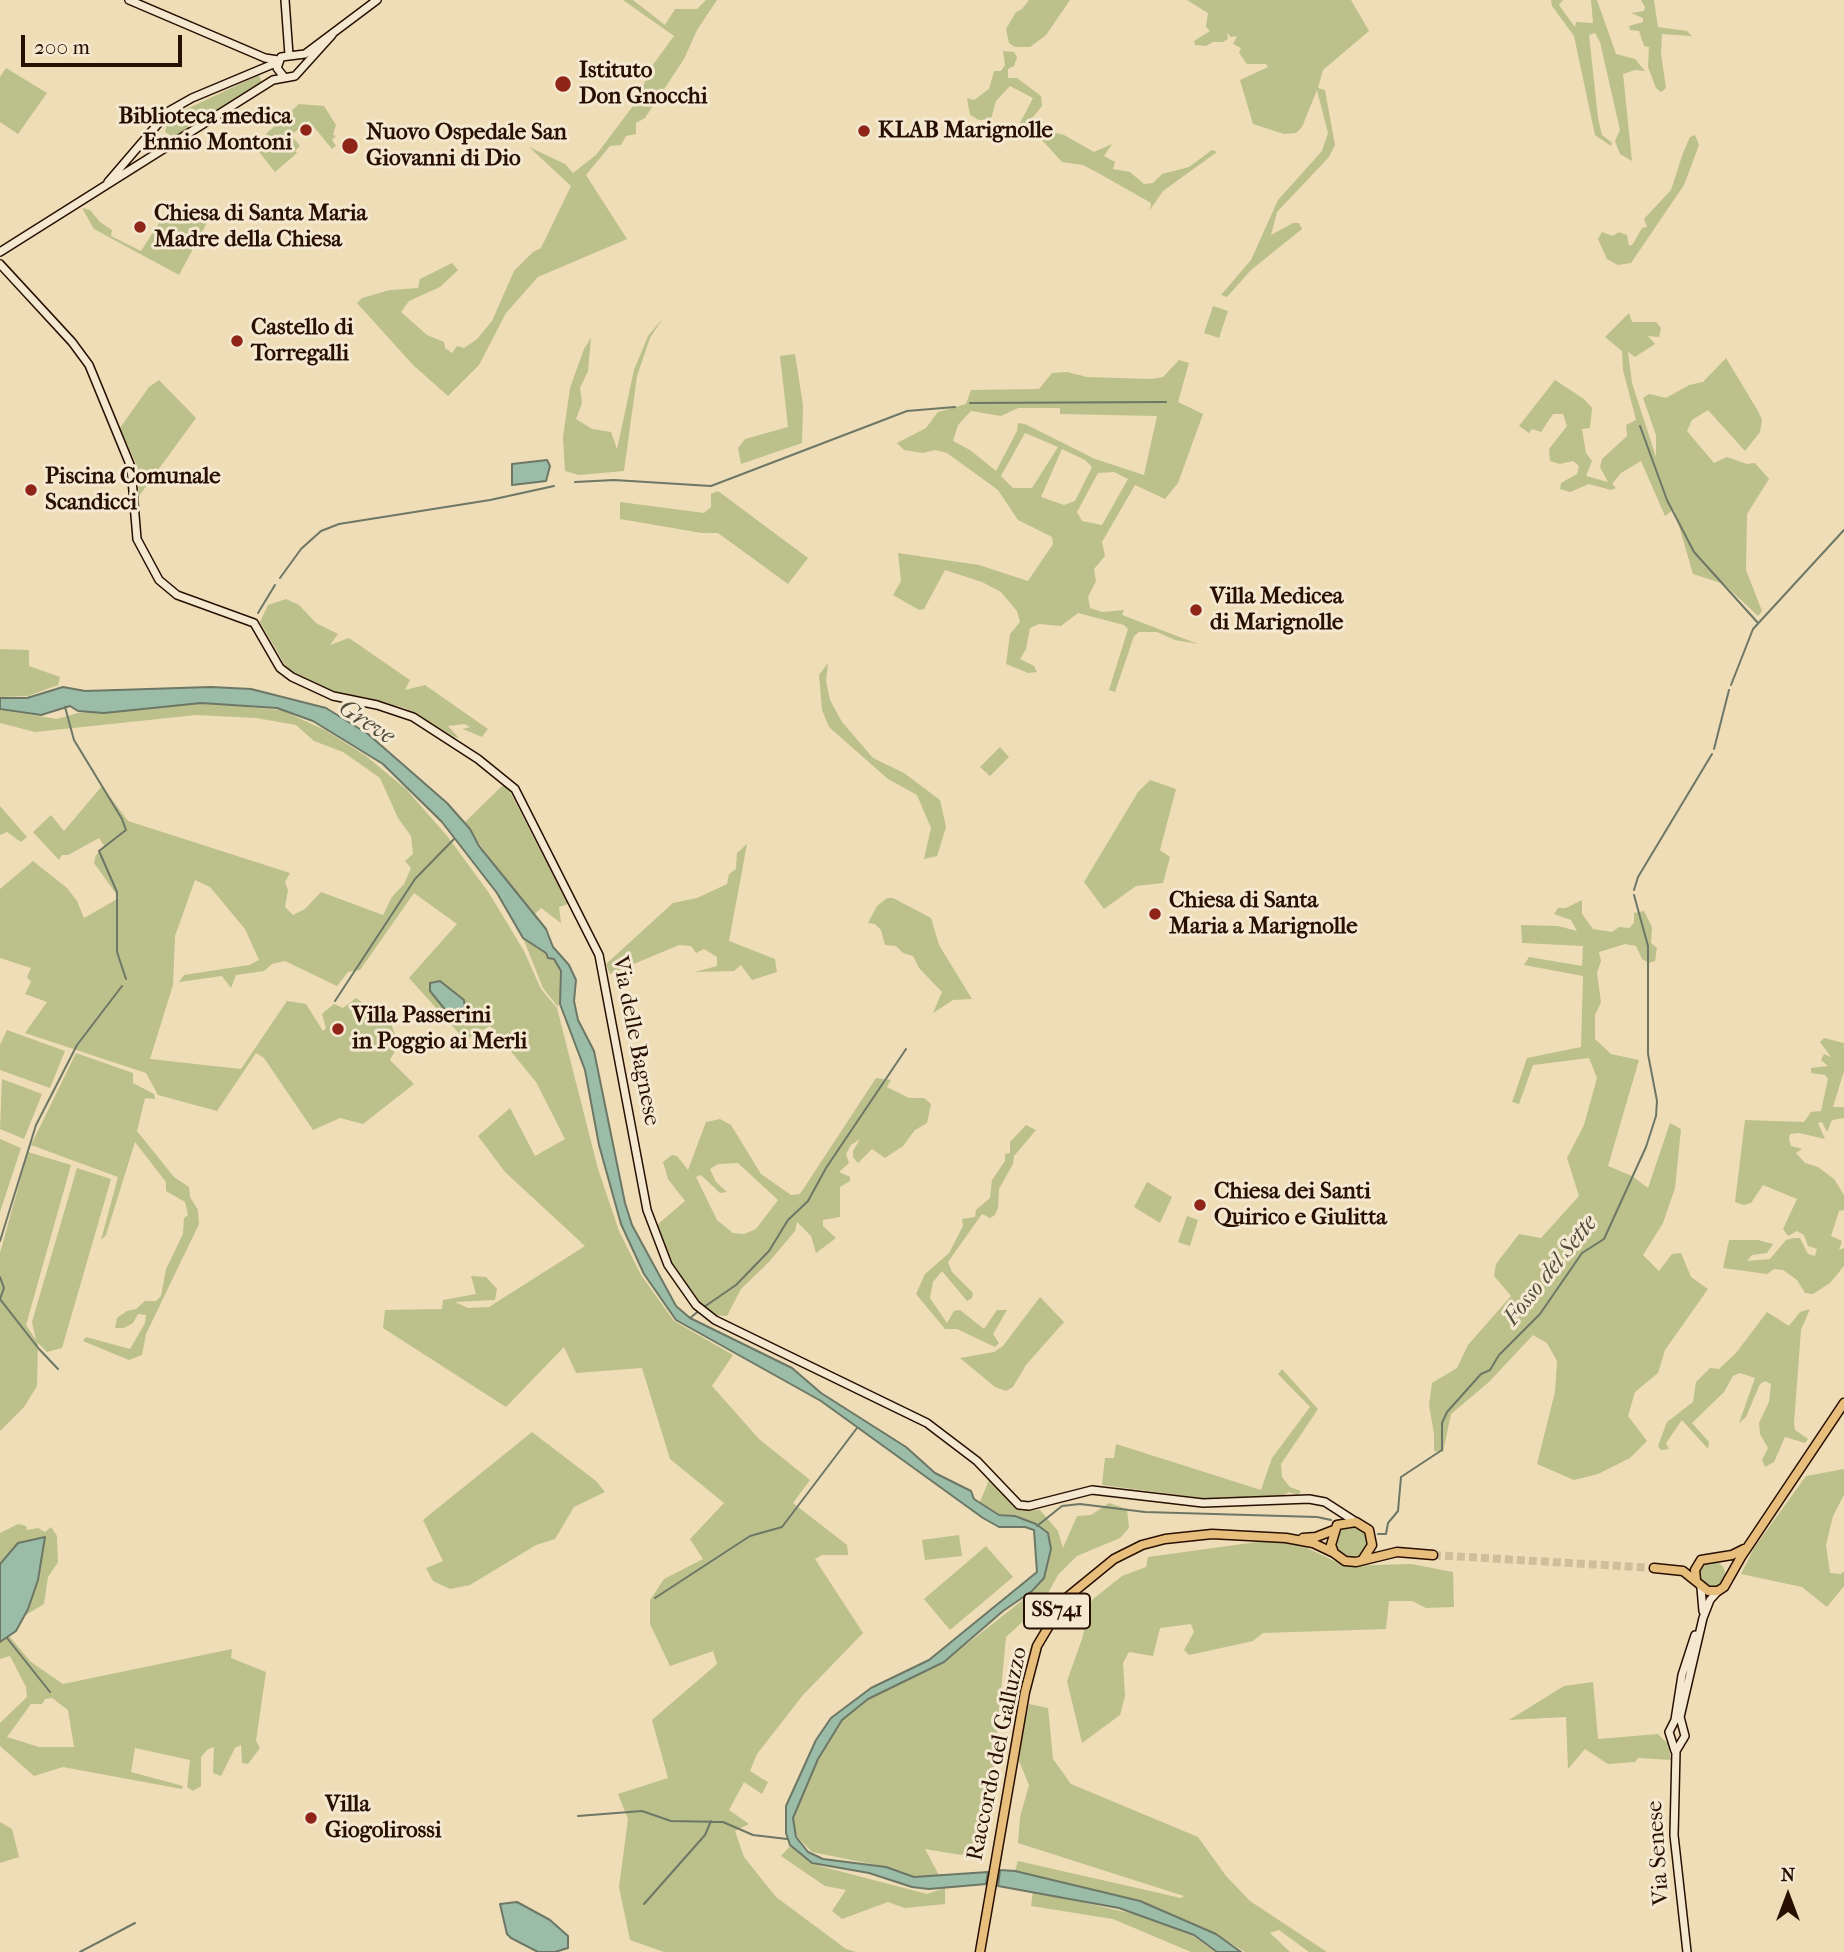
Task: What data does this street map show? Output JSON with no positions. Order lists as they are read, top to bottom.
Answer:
{
  "streets": {
    "main road": [
      "Via delle Bagnese",
      "SS741",
      "Raccordo del Galluzzo",
      "Via Senese"
    ]
  },
  "crossings": [
    ["Via delle Bagnese", "SS741"],
    ["Via delle Bagnese", "Raccordo del Galluzzo"],
    ["SS741", "Raccordo del Galluzzo"]
  ],
  "water": ["Greve", "Fosso del Sette"],
  "places": [
    "Istituto Don Gnocchi",
    "Biblioteca medica Ennio Montoni",
    "KLAB Marignolle",
    "Nuovo Ospedale San Giovanni di Dio",
    "Chiesa di Santa Maria Madre della Chiesa",
    "Castello di Torregalli",
    "Piscina Comunale Scandicci",
    "Villa Medicea di Marignolle",
    "Chiesa di Santa Maria a Marignolle",
    "Villa Passerini in Poggio ai Merli",
    "Chiesa dei Santi Quirico e Giulitta",
    "Villa Giogolirossi"
  ],
  "scale_bar": "200 m",
  "north": "top"
}
